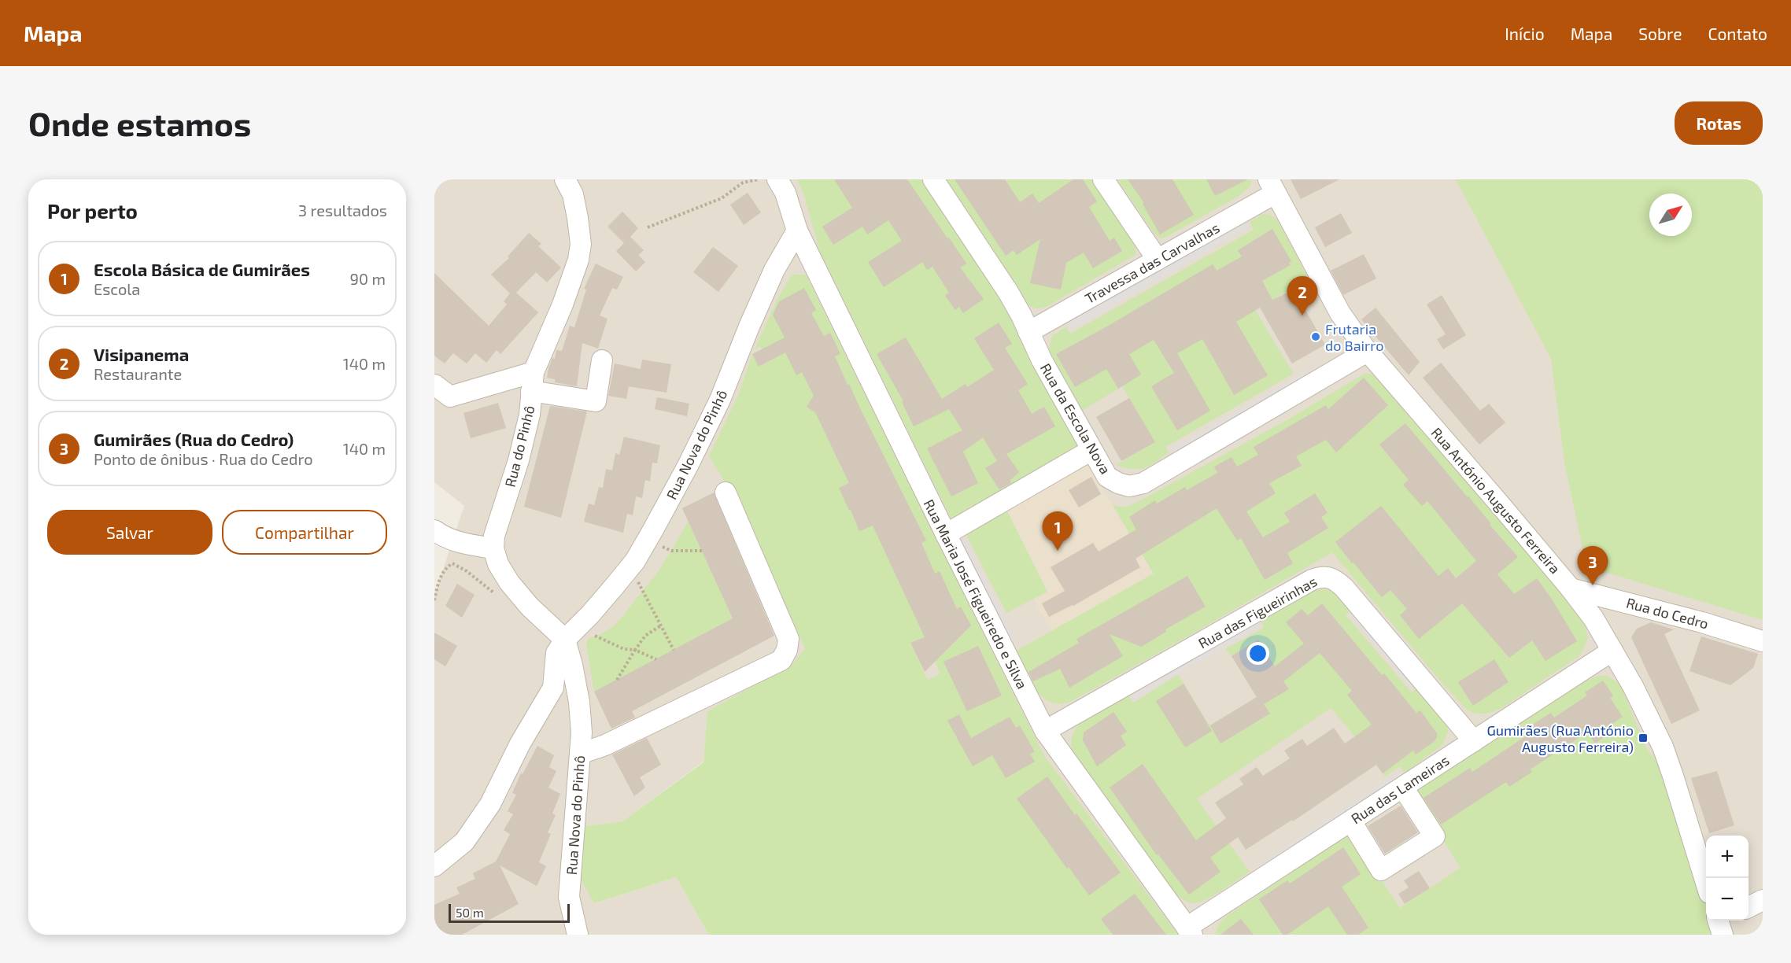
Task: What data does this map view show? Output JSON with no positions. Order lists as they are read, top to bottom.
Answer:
{
  "streets": {
    "street": [
      "Travessa das Carvalhas",
      "Rua da Escola Nova",
      "Rua Nova do Pinhô",
      "Rua do Pinhô",
      "Rua António Augusto Ferreira",
      "Rua Maria José Figueiredo e Silva",
      "Rua das Figueirinhas",
      "Rua do Cedro",
      "Rua das Lameiras"
    ]
  },
  "crossings": [
    ["Travessa das Carvalhas", "Rua da Escola Nova"],
    ["Travessa das Carvalhas", "Rua António Augusto Ferreira"],
    ["Rua da Escola Nova", "Rua António Augusto Ferreira"],
    ["Rua Nova do Pinhô", "Rua Maria José Figueiredo e Silva"],
    ["Rua António Augusto Ferreira", "Rua do Cedro"],
    ["Rua António Augusto Ferreira", "Rua das Lameiras"],
    ["Rua Maria José Figueiredo e Silva", "Rua das Figueirinhas"],
    ["Rua Maria José Figueiredo e Silva", "Rua das Lameiras"],
    ["Rua das Figueirinhas", "Rua das Lameiras"]
  ],
  "places": {
    "other": ["Frutaria do Bairro"],
    "transit": ["Gumirães (Rua António Augusto Ferreira)"]
  },
  "scale_bar": "50 m",
  "north": "top right",
  "page": {
    "header": "Mapa",
    "nav": [
      "Início",
      "Mapa",
      "Sobre",
      "Contato"
    ],
    "buttons": [
      "Rotas",
      ["Salvar", "Compartilhar"]
    ],
    "title": "Onde estamos",
    "heading": ["Por perto", "3 resultados"],
    "list": [
      {
        "mark": "1",
        "name": "Escola Básica de Gumirães",
        "note": "Escola",
        "value": "90 m"
      },
      {
        "mark": "2",
        "name": "Visipanema",
        "note": "Restaurante",
        "value": "140 m"
      },
      {
        "mark": "3",
        "name": "Gumirães (Rua do Cedro)",
        "note": "Ponto de ônibus · Rua do Cedro",
        "value": "140 m"
      }
    ],
    "pins": ["2", "1", "3"],
    "map_buttons": ["+", "−"],
    "scale": "50 m"
  }
}
